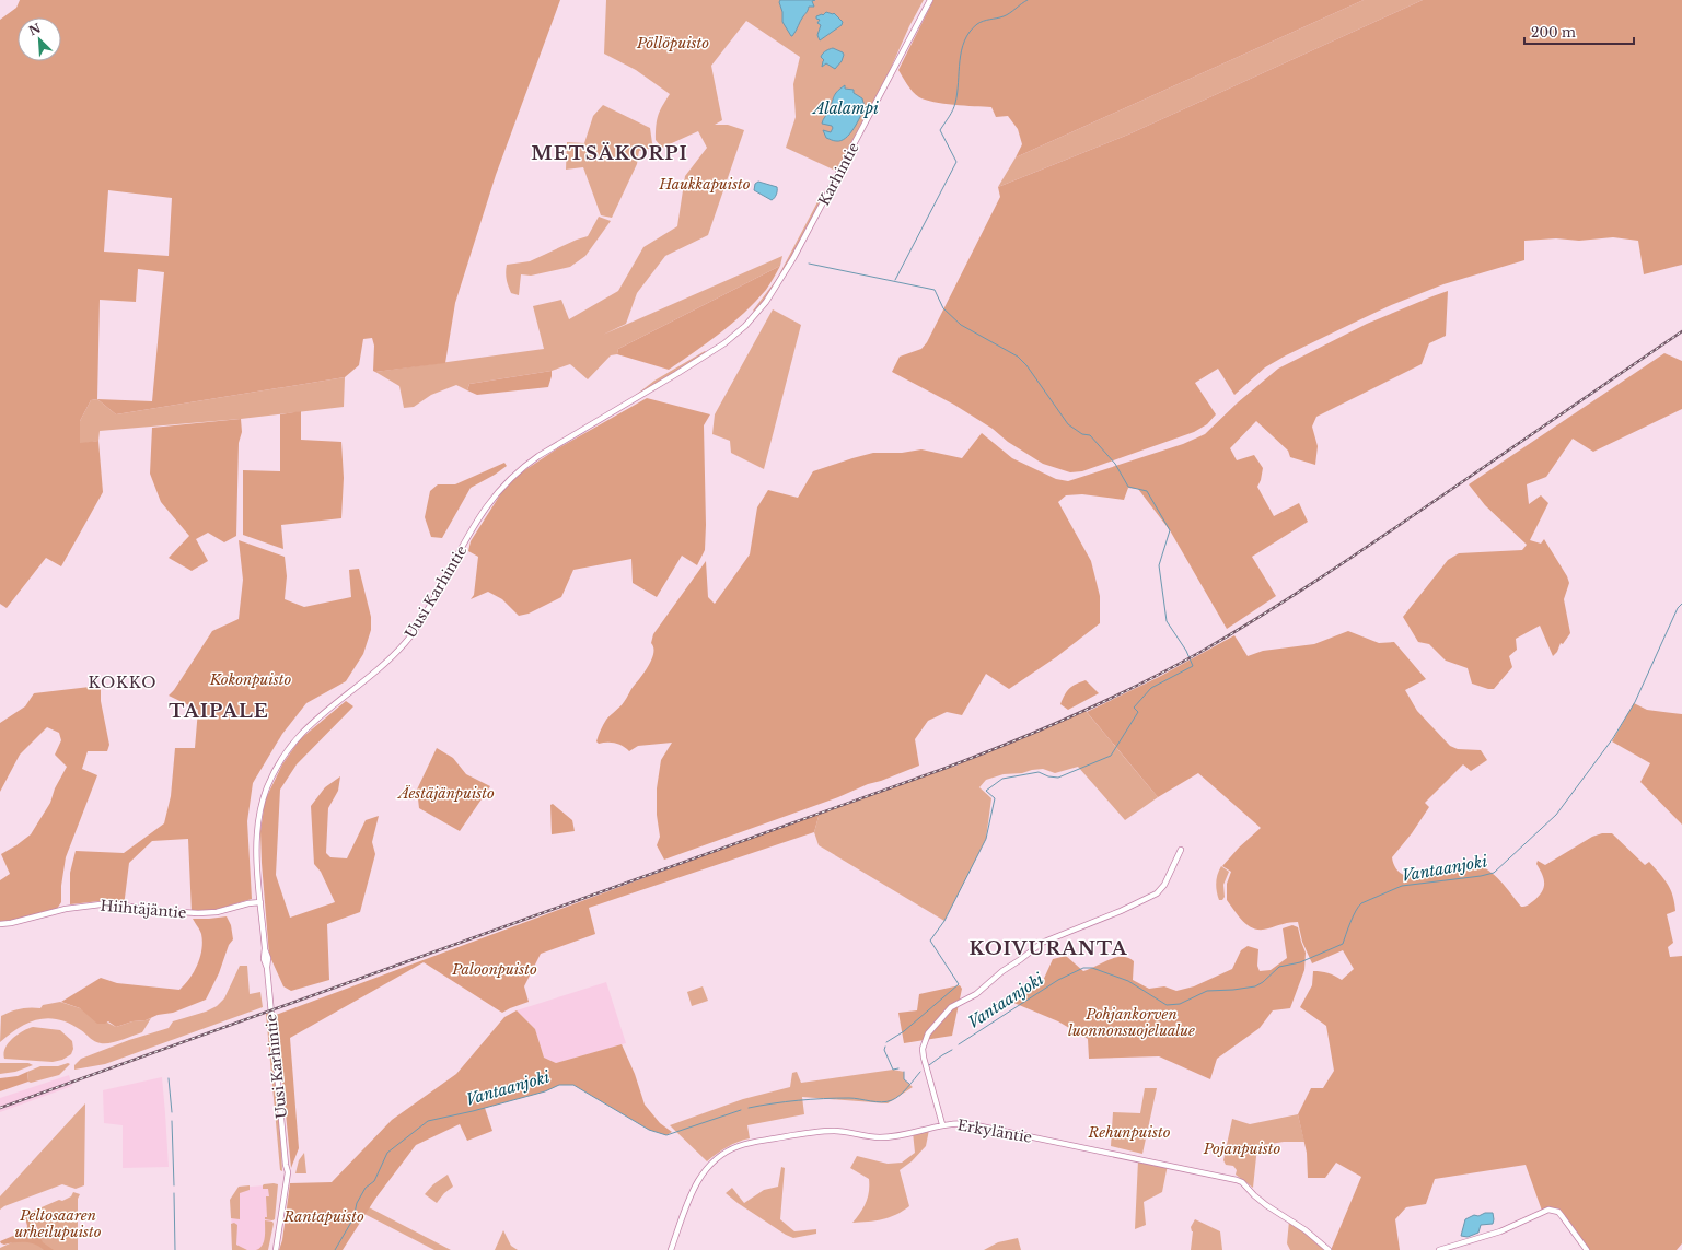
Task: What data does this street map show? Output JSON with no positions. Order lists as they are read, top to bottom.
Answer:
{
  "streets": {
    "street": [
      "Karhintie",
      "Uusi Karhintie",
      "Hiihtäjäntie",
      "Erkyläntie"
    ]
  },
  "crossings": [
    ["Karhintie", "Uusi Karhintie"],
    ["Uusi Karhintie", "Hiihtäjäntie"]
  ],
  "districts": [
    "METSÄKORPI",
    "KOKKO",
    "TAIPALE",
    "KOIVURANTA"
  ],
  "water": ["Alalampi", "Vantaanjoki"],
  "parks": [
    "Pöllöpuisto",
    "Haukkapuisto",
    "Kokonpuisto",
    "Äestäjänpuisto",
    "Paloonpuisto",
    "Pohjankorven luonnonsuojelualue",
    "Rehunpuisto",
    "Pojanpuisto",
    "Peltosaaren urheilupuisto",
    "Rantapuisto"
  ],
  "scale_bar": "200 m",
  "north": "top left"
}
